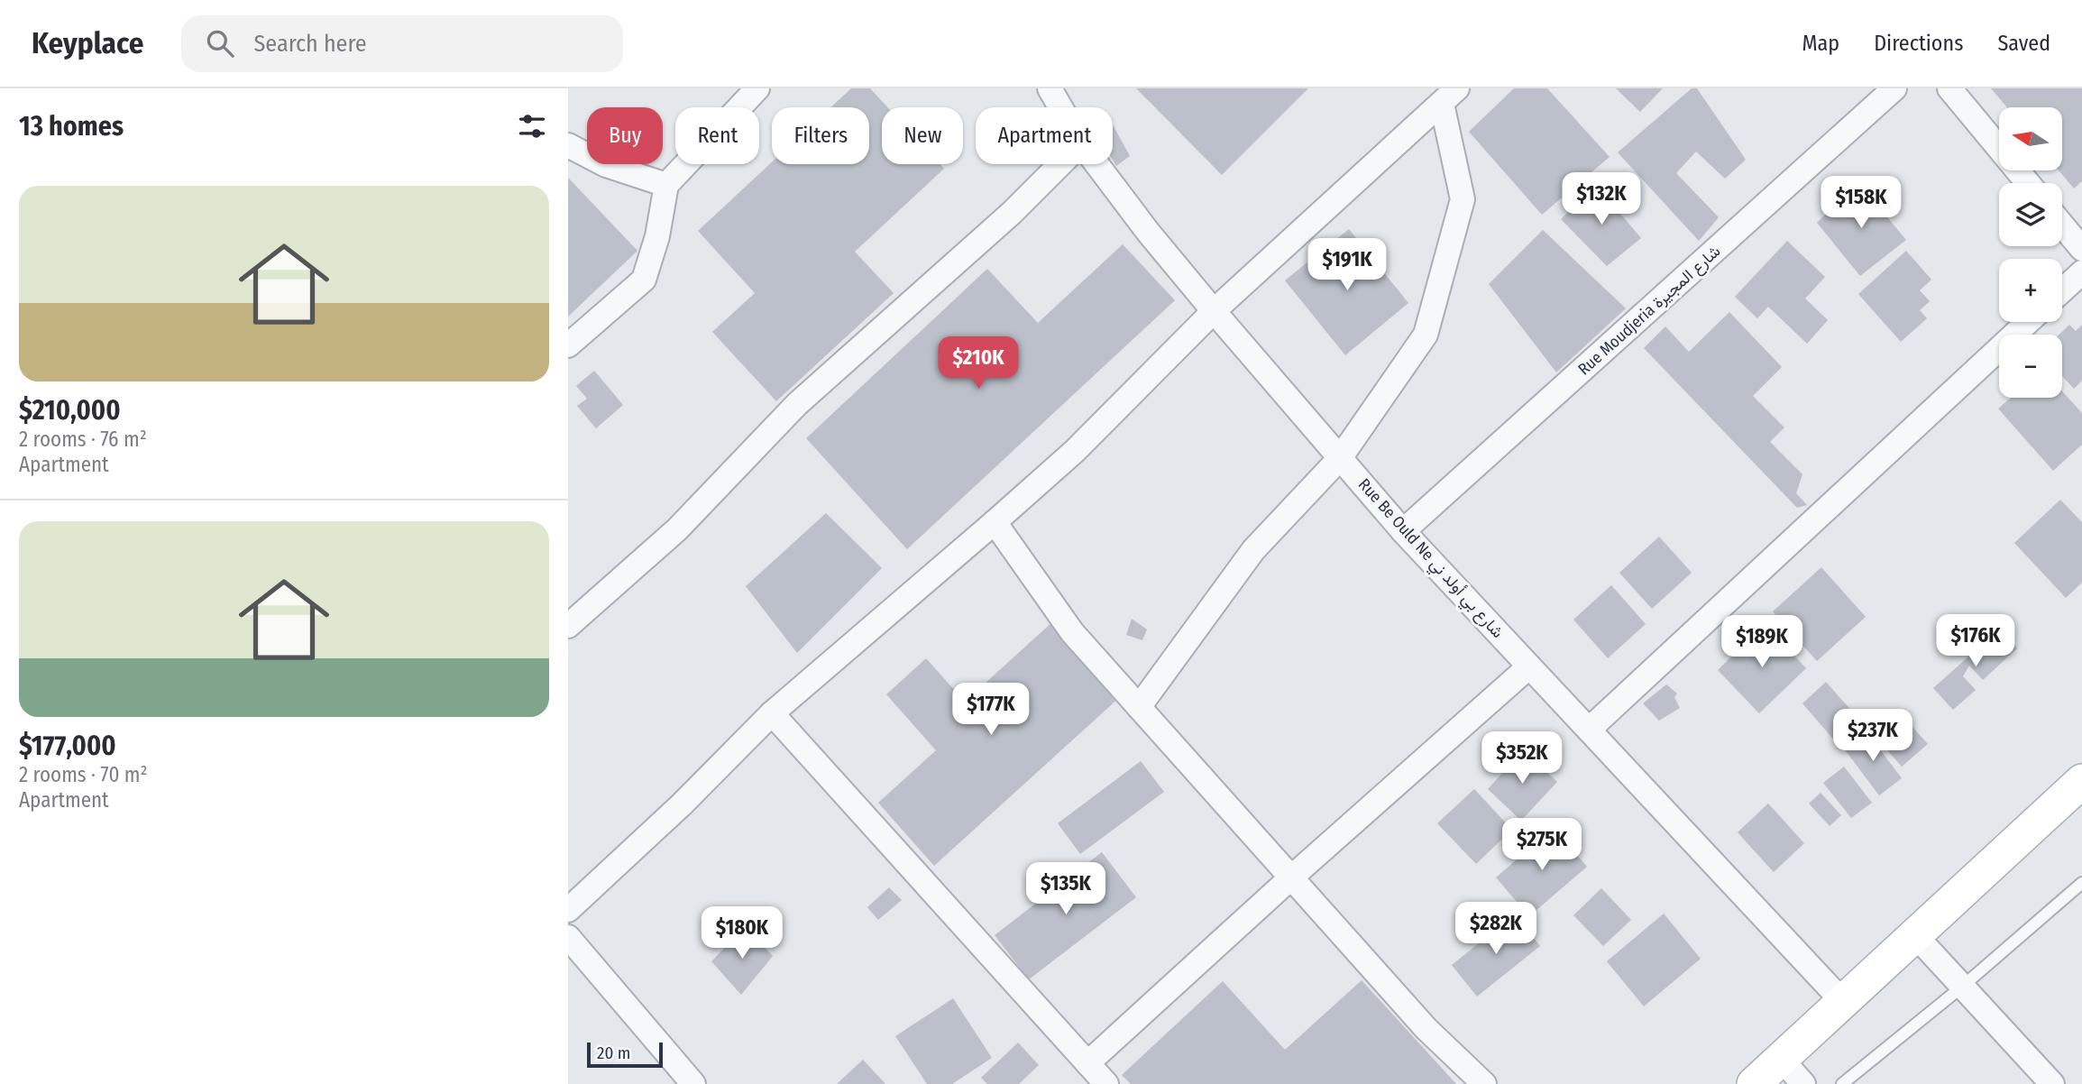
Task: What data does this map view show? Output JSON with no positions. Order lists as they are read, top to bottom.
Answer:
{
  "streets": {
    "street": ["Rue Moudjeria شارع المجيرة", "Rue Be Ould Ne شارع بي أولد ني"]
  },
  "crossings": [
    ["Rue Moudjeria شارع المجيرة", "Rue Be Ould Ne شارع بي أولد ني"]
  ],
  "scale_bar": "20 m",
  "north": "left",
  "page": {
    "header": "Keyplace",
    "search": "Search here",
    "nav": ["Map", "Directions", "Saved"],
    "heading": "13 homes",
    "map_buttons": ["+", "−"],
    "chip": [
      "Buy",
      "Rent",
      "Filters",
      "New",
      "Apartment"
    ],
    "list": [
      {
        "name": "$210,000",
        "note": "2 rooms · 76 m² · Apartment"
      },
      {
        "name": "$177,000",
        "note": "2 rooms · 70 m² · Apartment"
      }
    ],
    "price": [
      "$132K",
      "$158K",
      "$191K",
      "$210K",
      "$176K",
      "$189K",
      "$177K",
      "$237K",
      "$352K",
      "$275K",
      "$135K",
      "$282K",
      "$180K"
    ],
    "scale": "20 m"
  }
}
